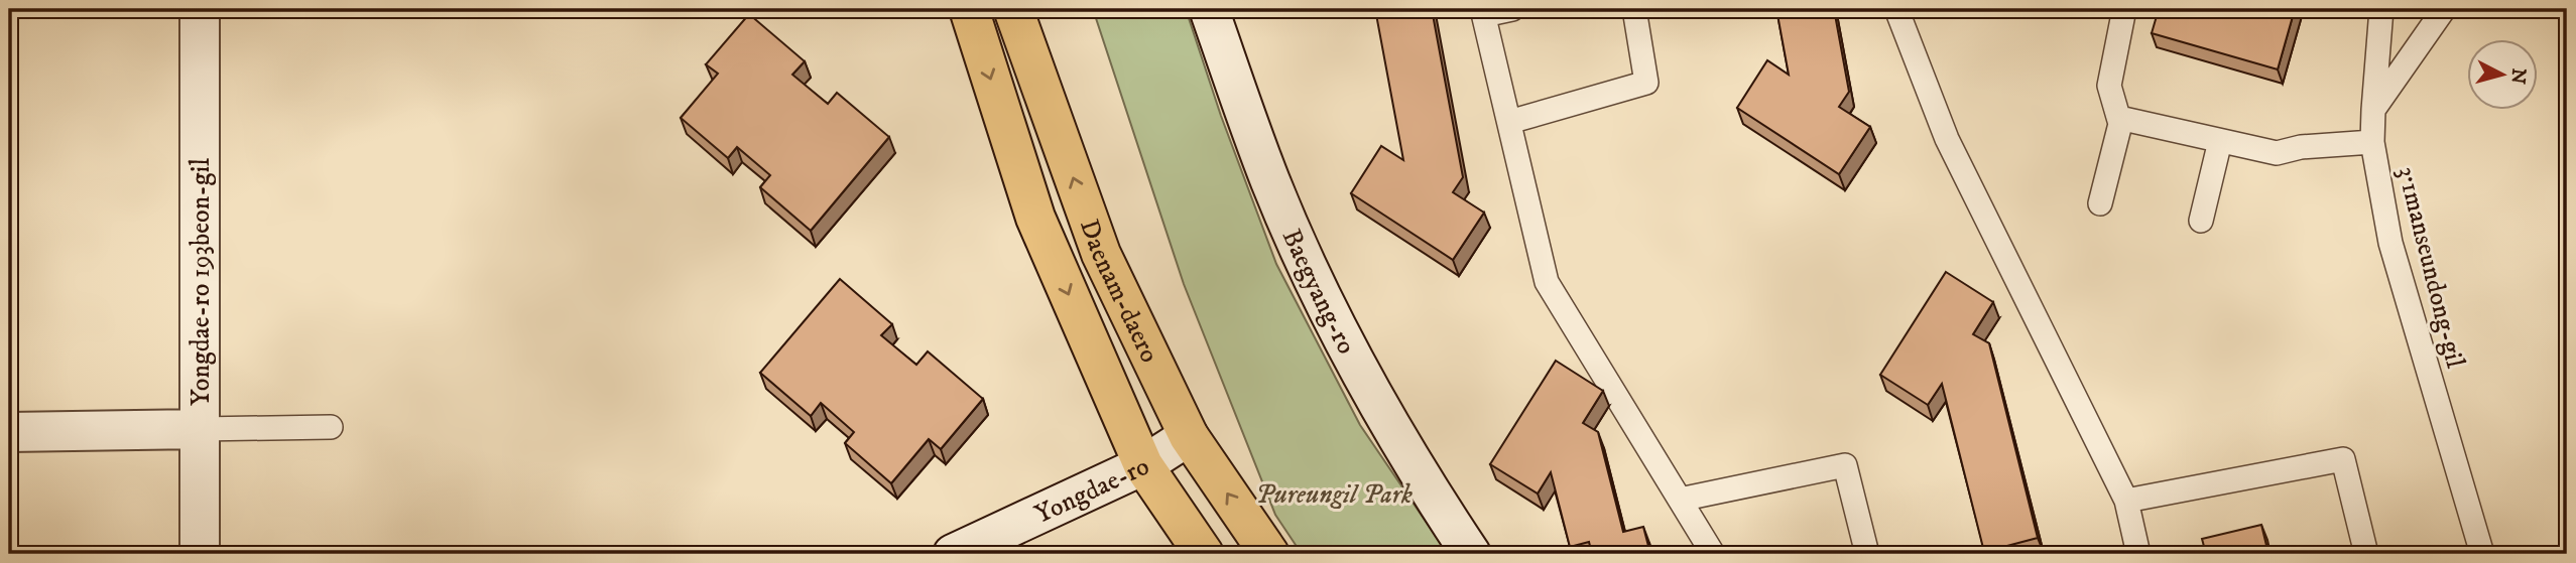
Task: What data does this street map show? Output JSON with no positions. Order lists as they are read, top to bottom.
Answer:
{
  "streets": {
    "main road": ["Daenam-daero"],
    "street": ["Yongdae-ro 193beon-gil", "Baegyang-ro", "Yongdae-ro"],
    "lane": ["3·1manseundong-gil"]
  },
  "crossings": [
    ["Daenam-daero", "Yongdae-ro"]
  ],
  "parks": ["Pureungil Park"],
  "north": "right"
}
